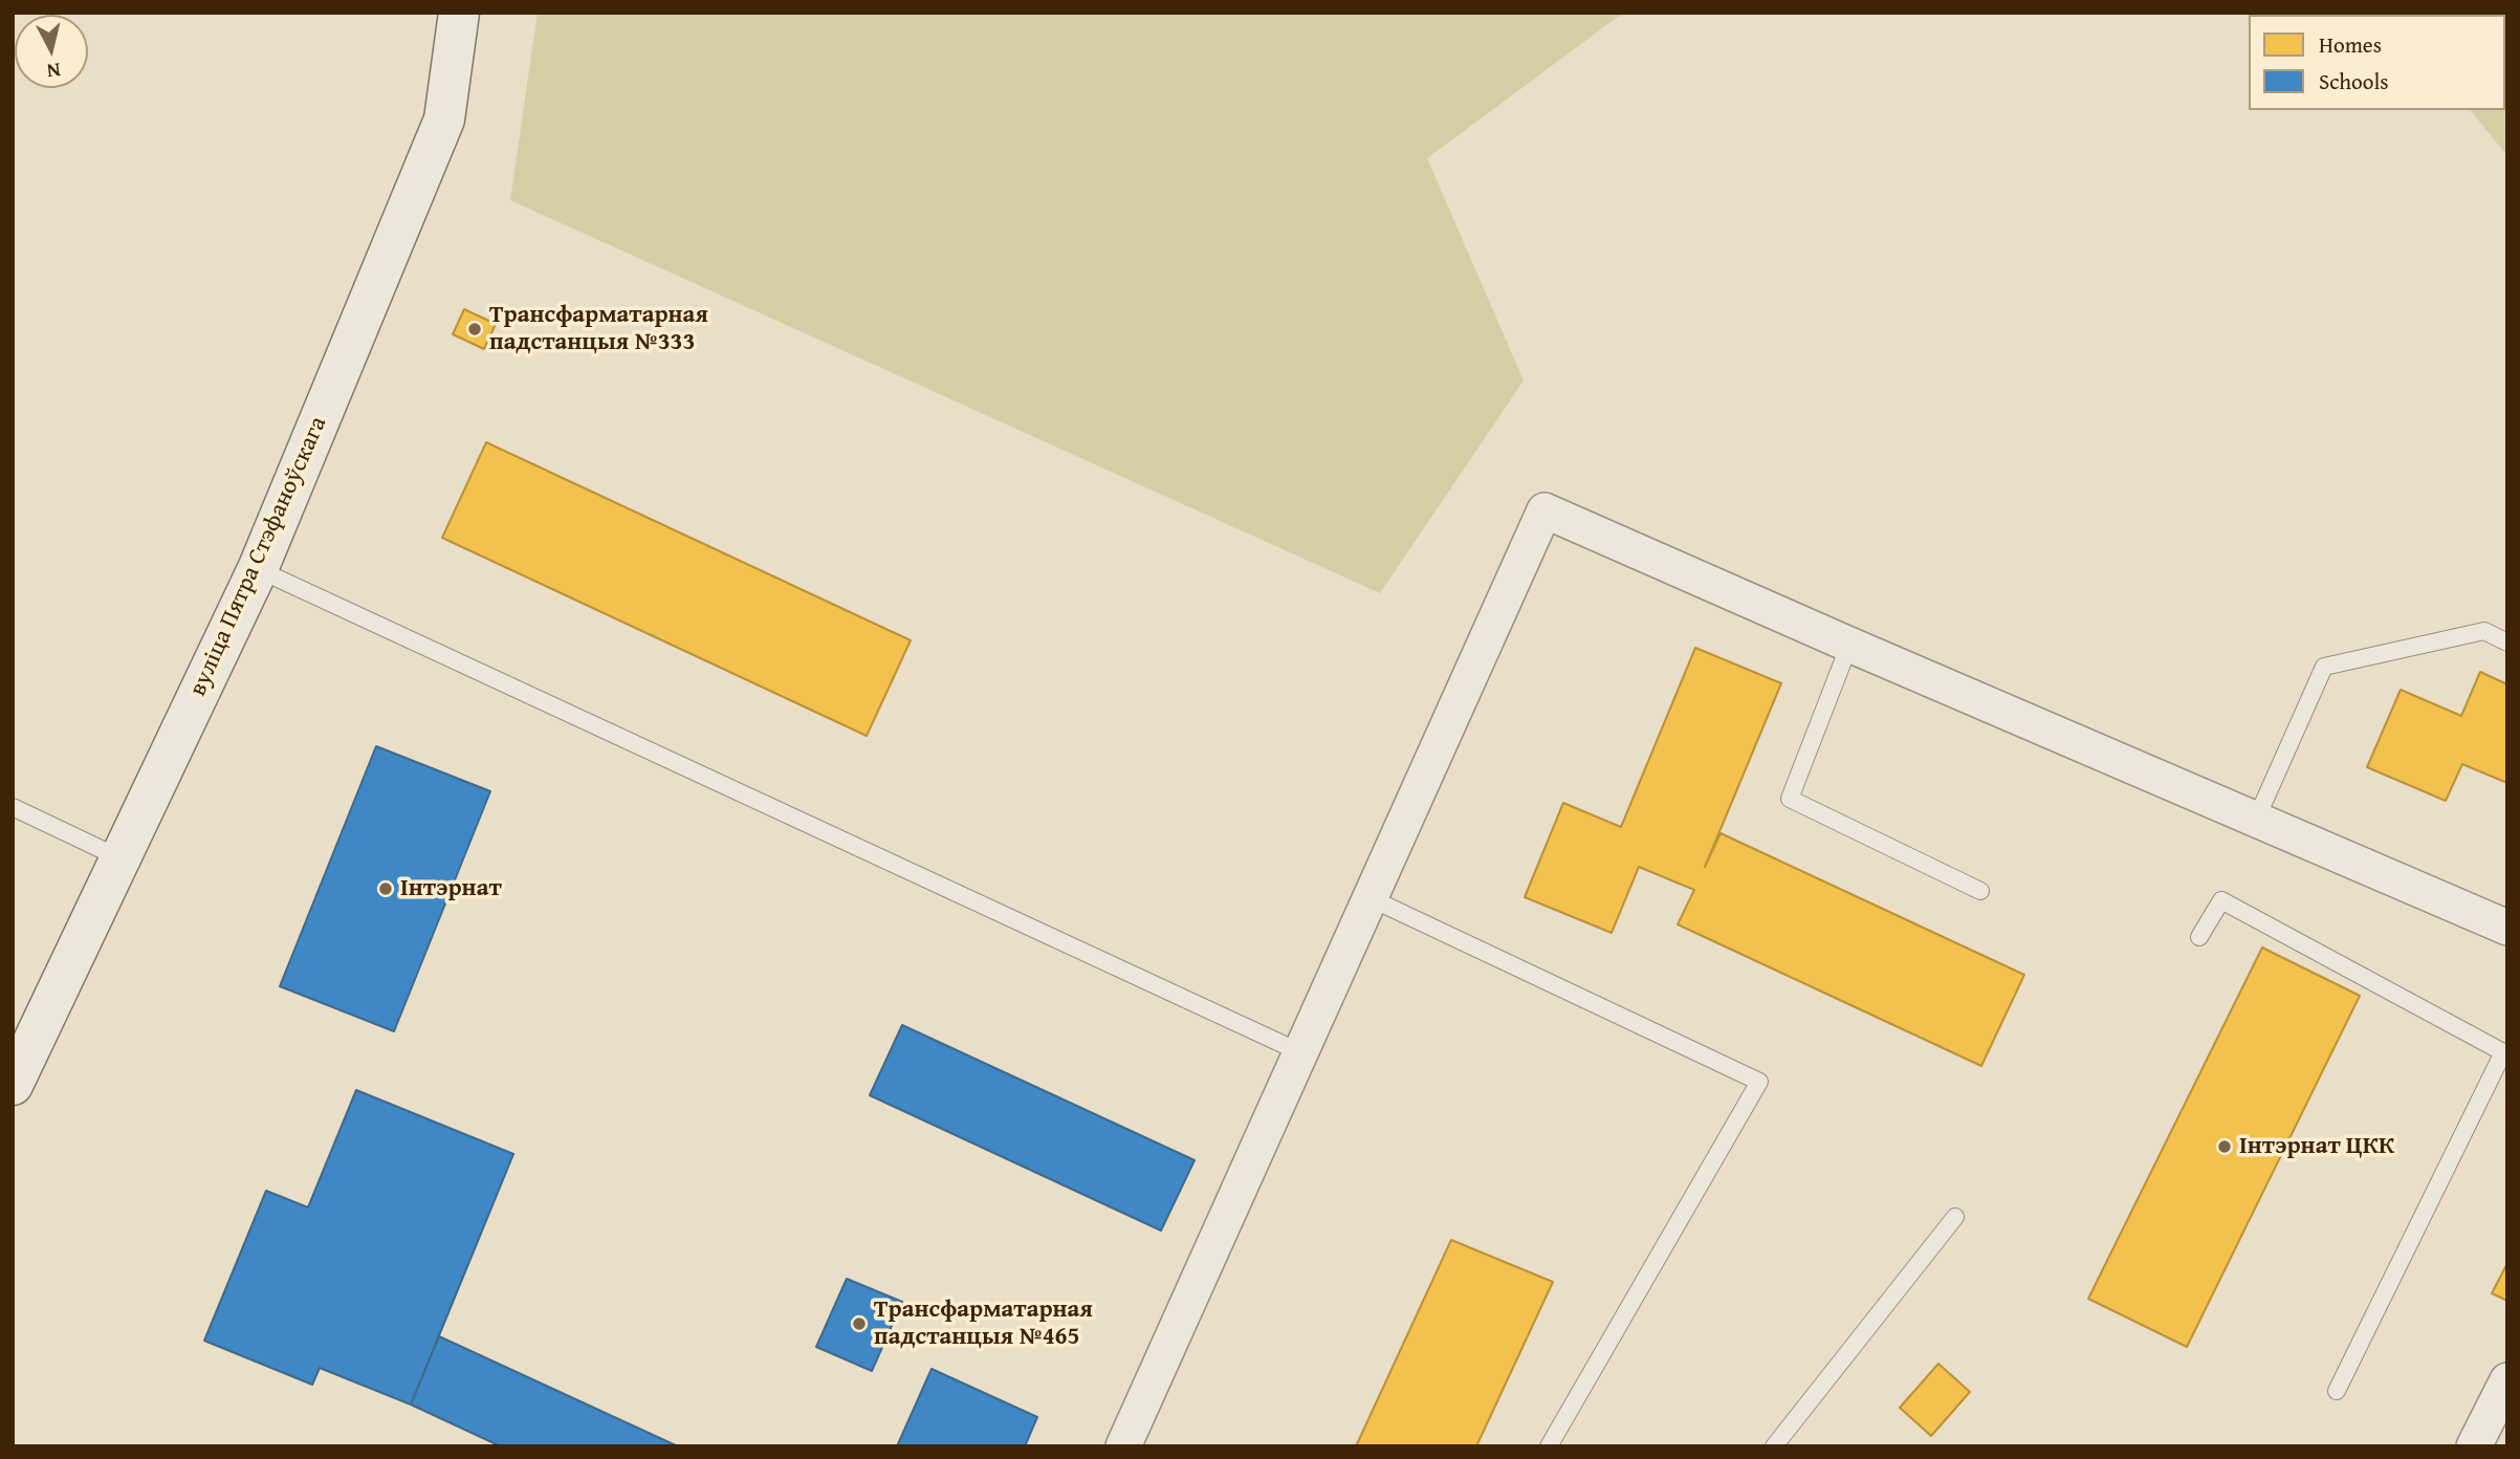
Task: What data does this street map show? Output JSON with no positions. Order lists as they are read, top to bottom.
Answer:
{
  "streets": {
    "street": ["вуліца Пятра Стэфаноўскага"]
  },
  "places": [
    "Трансфарматарная падстанцыя №333",
    "Інтэрнат",
    "Інтэрнат ЦКК",
    "Трансфарматарная падстанцыя №465"
  ],
  "legend": ["Homes", "Schools"],
  "north": "bottom"
}
